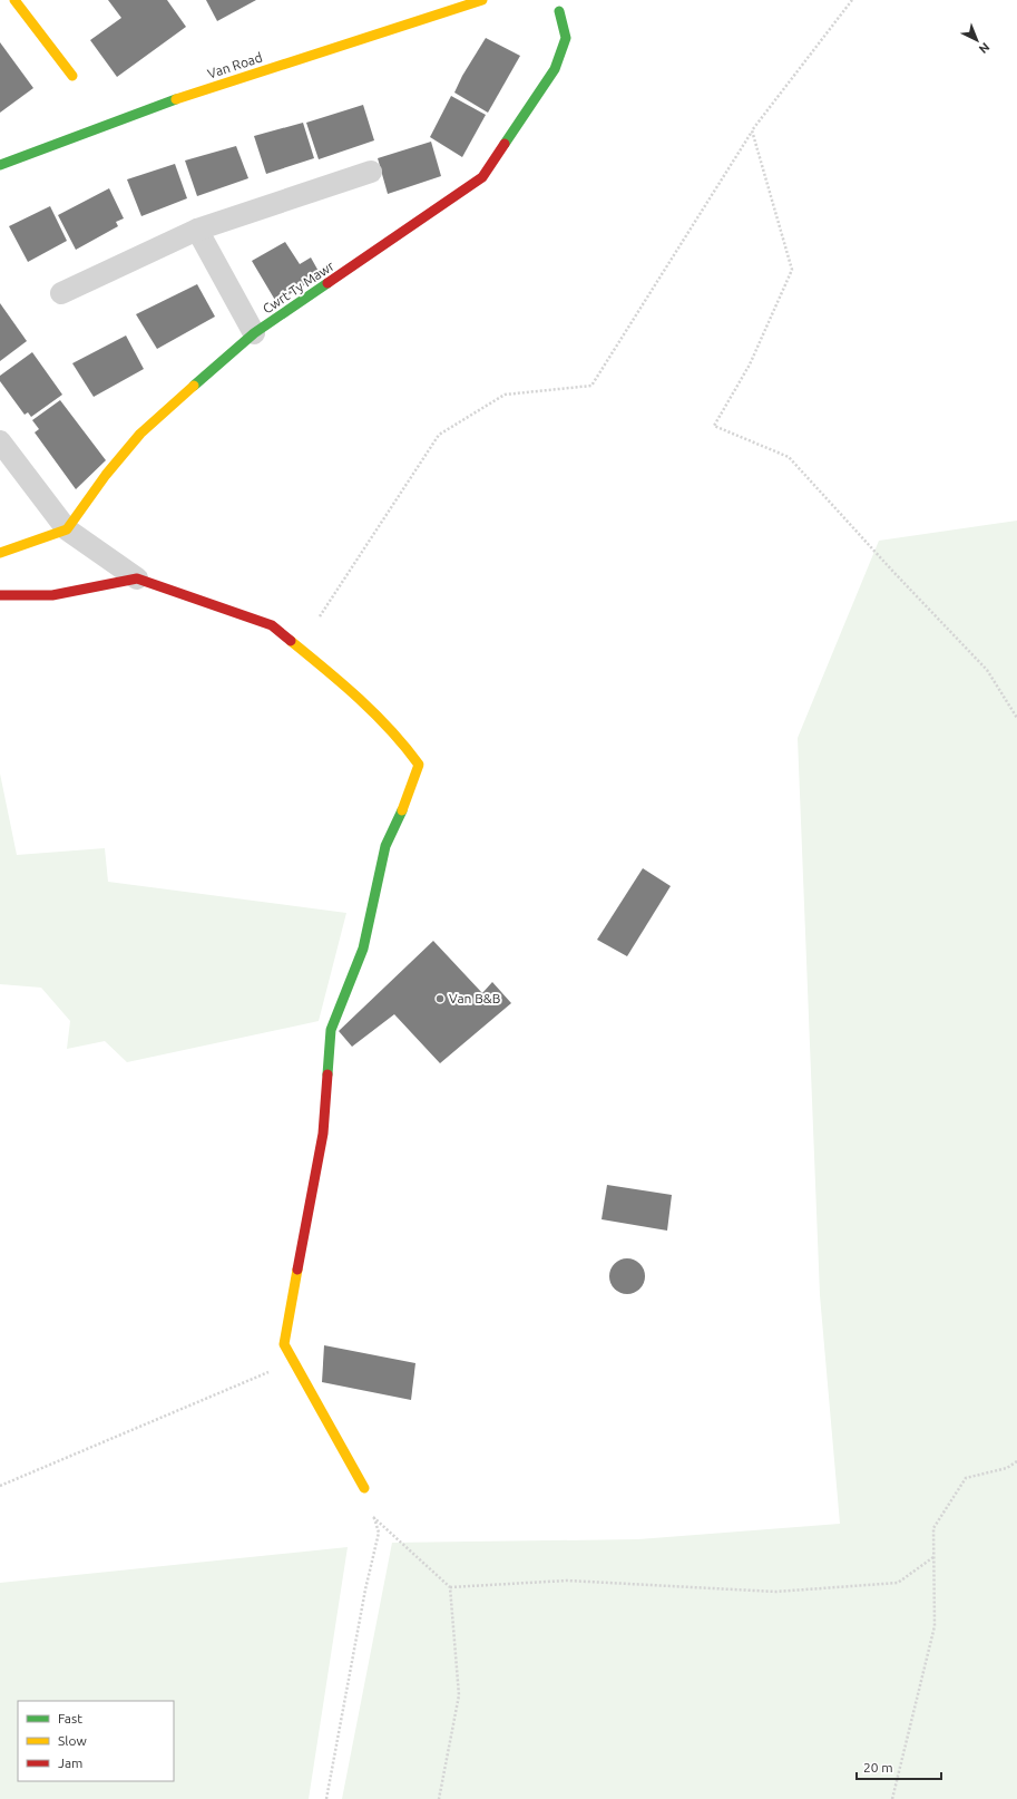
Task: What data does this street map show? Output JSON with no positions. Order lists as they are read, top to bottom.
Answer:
{
  "streets": {
    "street": ["Van Road", "Cwrt Ty Mawr"]
  },
  "places": ["Van B&B"],
  "legend": ["Fast", "Slow", "Jam"],
  "scale_bar": "20 m",
  "north": "bottom right"
}
